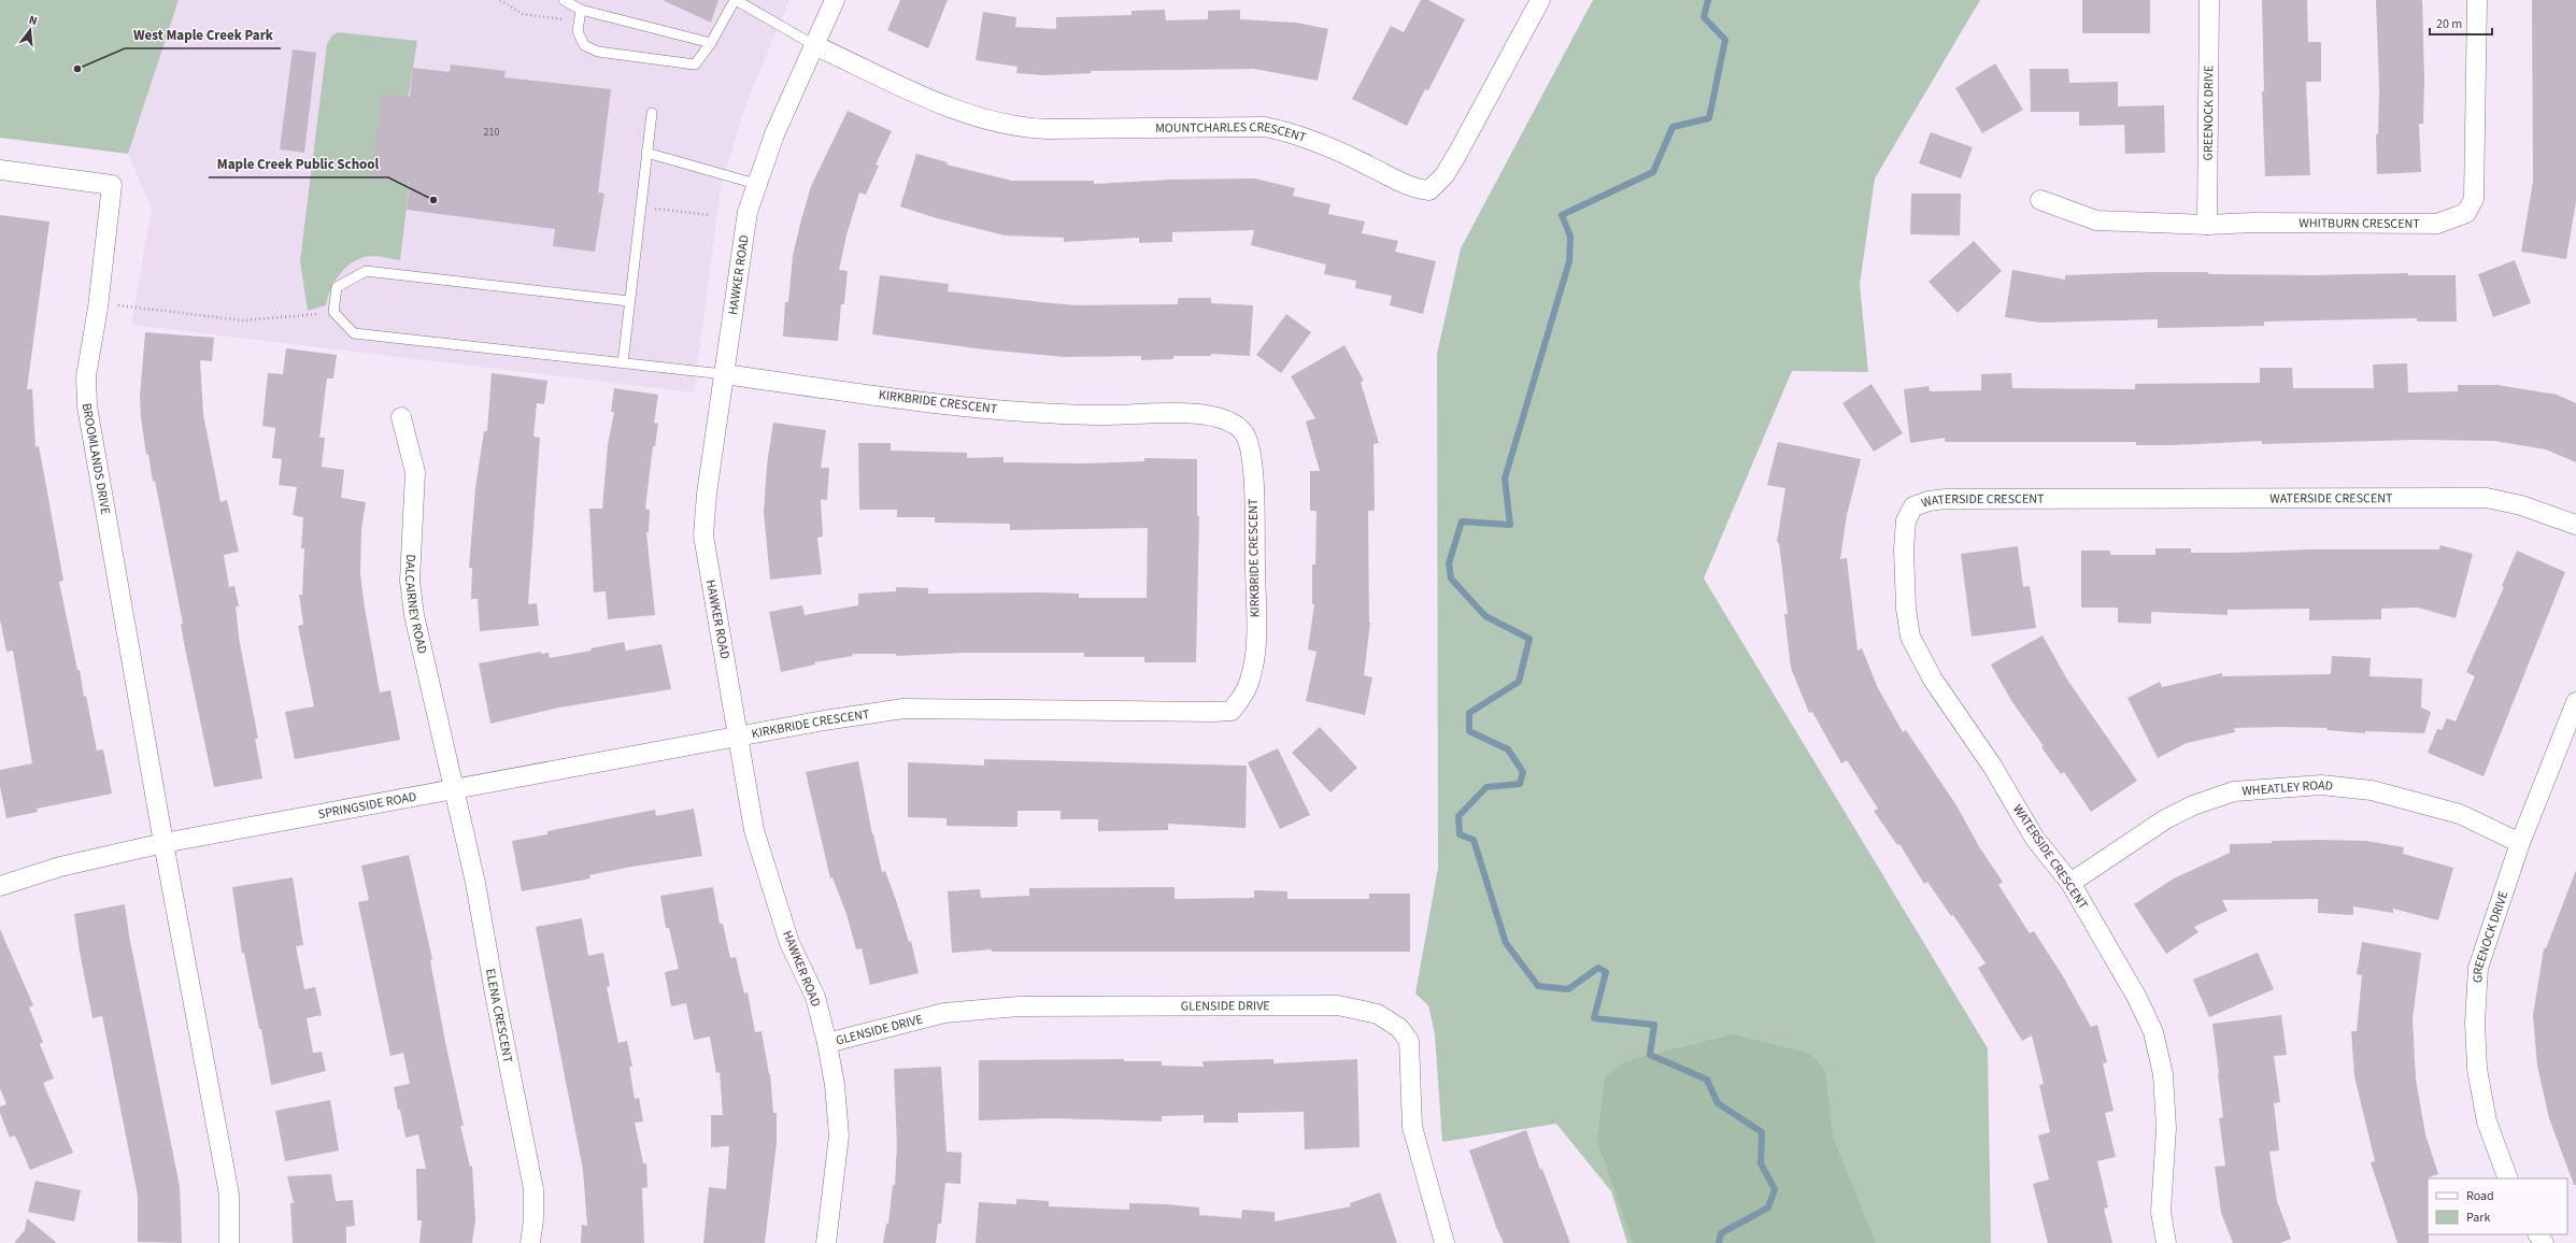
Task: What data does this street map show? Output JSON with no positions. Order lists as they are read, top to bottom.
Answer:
{
  "streets": {
    "street": [
      "GREENOCK DRIVE",
      "MOUNTCHARLES CRESCENT",
      "WHITBURN CRESCENT",
      "HAWKER ROAD",
      "KIRKBRIDE CRESCENT",
      "BROOMLANDS DRIVE",
      "WATERSIDE CRESCENT",
      "DALCAIRNEY ROAD",
      "WHEATLEY ROAD",
      "SPRINGSIDE ROAD",
      "GLENSIDE DRIVE",
      "ELENA CRESCENT"
    ]
  },
  "crossings": [
    ["GREENOCK DRIVE", "WHITBURN CRESCENT"],
    ["GREENOCK DRIVE", "WHEATLEY ROAD"],
    ["MOUNTCHARLES CRESCENT", "HAWKER ROAD"],
    ["HAWKER ROAD", "KIRKBRIDE CRESCENT"],
    ["HAWKER ROAD", "SPRINGSIDE ROAD"],
    ["HAWKER ROAD", "GLENSIDE DRIVE"],
    ["KIRKBRIDE CRESCENT", "SPRINGSIDE ROAD"],
    ["BROOMLANDS DRIVE", "SPRINGSIDE ROAD"],
    ["WATERSIDE CRESCENT", "WHEATLEY ROAD"],
    ["DALCAIRNEY ROAD", "SPRINGSIDE ROAD"],
    ["DALCAIRNEY ROAD", "ELENA CRESCENT"],
    ["SPRINGSIDE ROAD", "ELENA CRESCENT"]
  ],
  "places": ["West Maple Creek Park", "Maple Creek Public School"],
  "house_numbers": ["210"],
  "legend": ["Road", "Park"],
  "scale_bar": "20 m",
  "north": "top"
}
